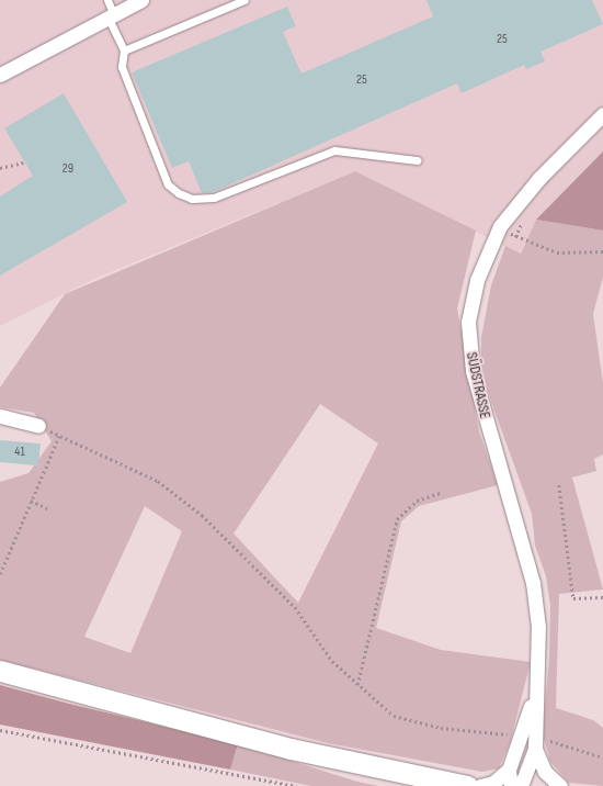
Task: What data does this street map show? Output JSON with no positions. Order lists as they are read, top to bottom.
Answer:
{
  "streets": {
    "street": ["SÜDSTRASSE"]
  },
  "house_numbers": [
    "25",
    "25",
    "29",
    "41"
  ]
}
